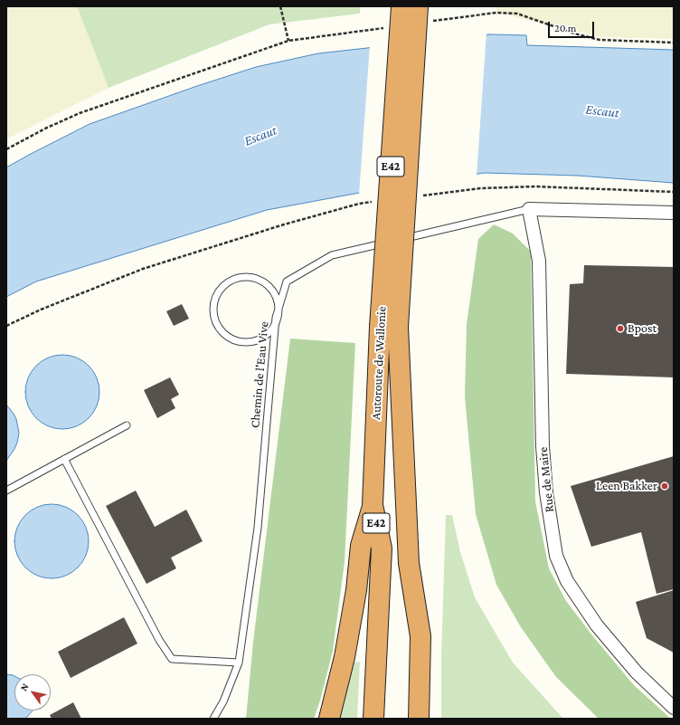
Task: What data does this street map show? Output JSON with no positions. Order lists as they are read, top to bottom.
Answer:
{
  "streets": {
    "highway": ["E42", "Autoroute de Wallonie"],
    "street": ["Rue de Maire"],
    "lane": ["Chemin de l'Eau Vive"]
  },
  "crossings": [
    ["Chemin de l'Eau Vive", "Rue de Maire"]
  ],
  "water": ["Escaut"],
  "places": ["Bpost", "Leen Bakker"],
  "scale_bar": "20 m",
  "north": "top left"
}
